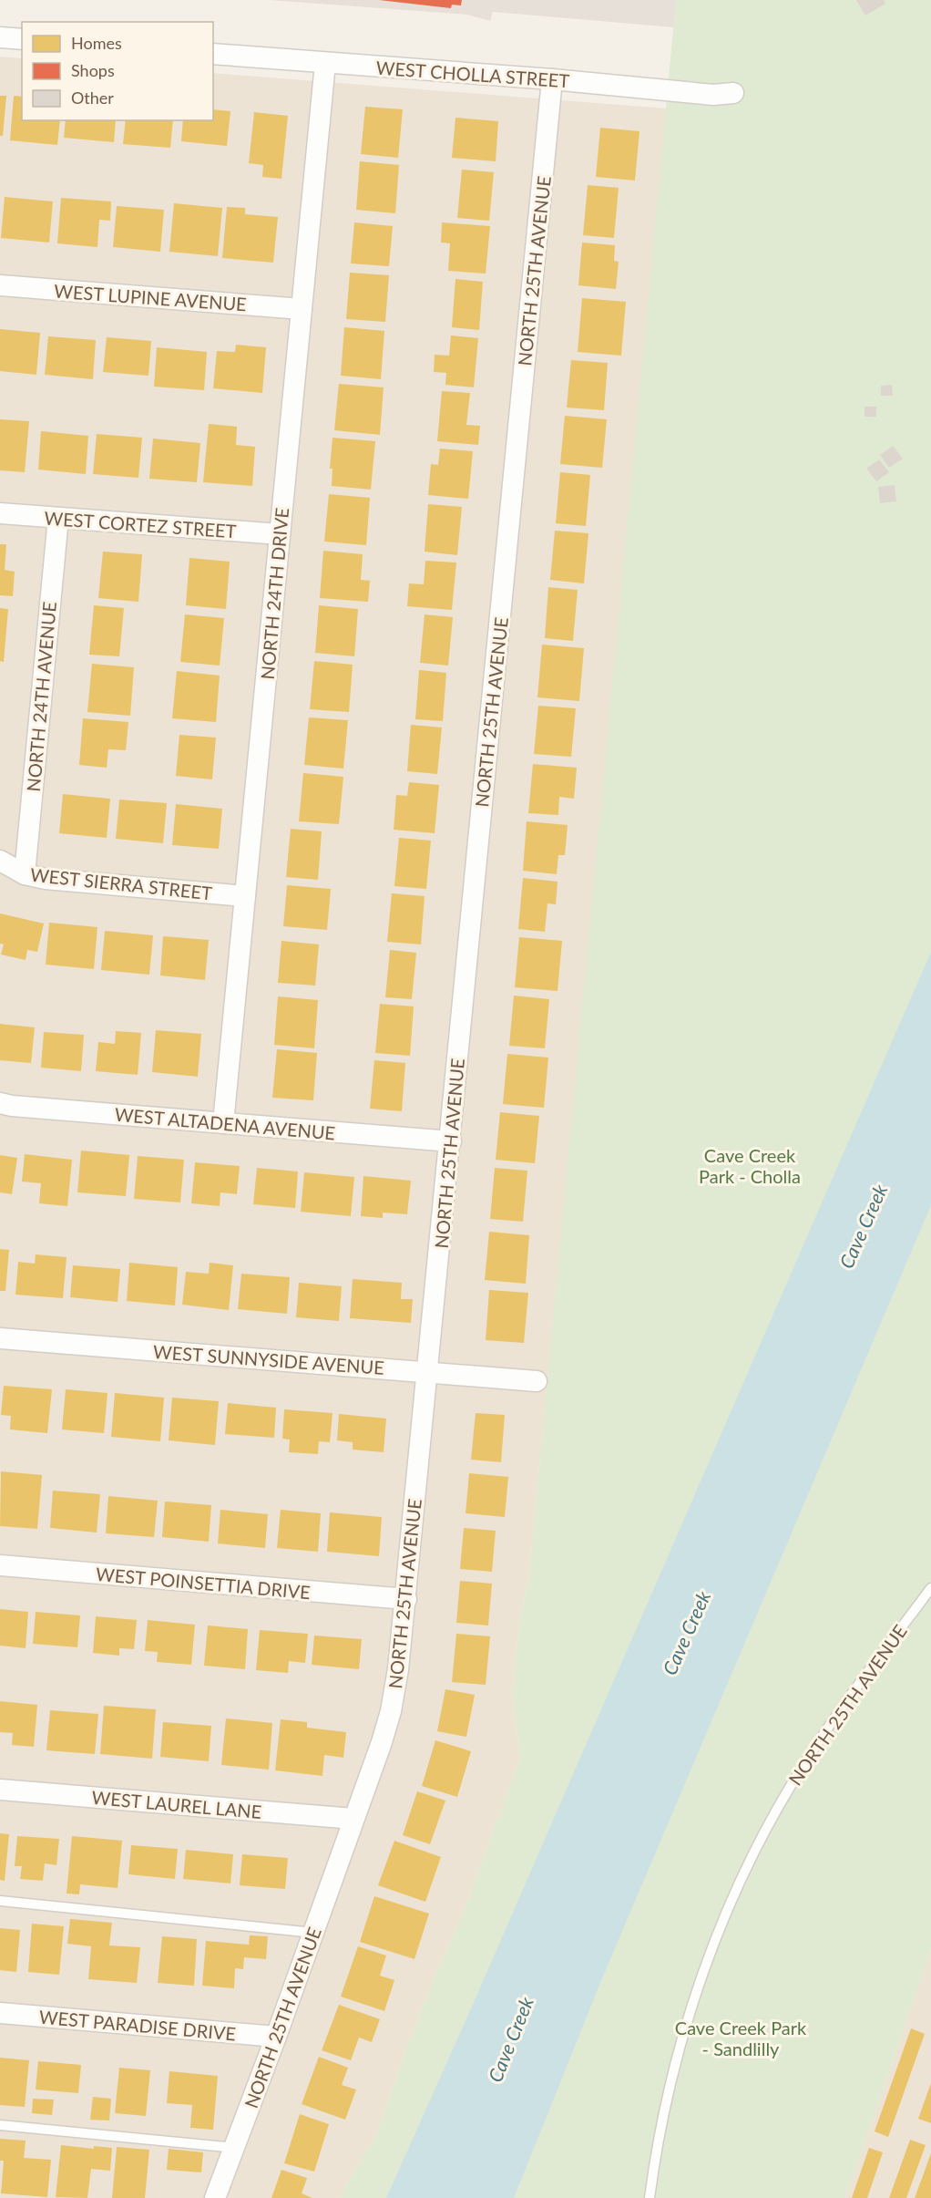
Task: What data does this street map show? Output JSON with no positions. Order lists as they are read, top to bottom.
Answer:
{
  "streets": {
    "street": [
      "WEST CHOLLA STREET",
      "NORTH 25TH AVENUE",
      "WEST LUPINE AVENUE",
      "WEST CORTEZ STREET",
      "NORTH 24TH DRIVE",
      "NORTH 24TH AVENUE",
      "WEST SIERRA STREET",
      "WEST ALTADENA AVENUE",
      "WEST SUNNYSIDE AVENUE",
      "WEST POINSETTIA DRIVE",
      "WEST LAUREL LANE",
      "WEST PARADISE DRIVE"
    ]
  },
  "crossings": [
    ["WEST CHOLLA STREET", "NORTH 25TH AVENUE"],
    ["WEST CHOLLA STREET", "NORTH 24TH DRIVE"],
    ["NORTH 25TH AVENUE", "WEST ALTADENA AVENUE"],
    ["NORTH 25TH AVENUE", "WEST SUNNYSIDE AVENUE"],
    ["NORTH 25TH AVENUE", "WEST POINSETTIA DRIVE"],
    ["NORTH 25TH AVENUE", "WEST LAUREL LANE"],
    ["NORTH 25TH AVENUE", "WEST PARADISE DRIVE"],
    ["WEST LUPINE AVENUE", "NORTH 24TH DRIVE"],
    ["WEST CORTEZ STREET", "NORTH 24TH DRIVE"],
    ["WEST CORTEZ STREET", "NORTH 24TH AVENUE"],
    ["NORTH 24TH DRIVE", "WEST SIERRA STREET"],
    ["NORTH 24TH DRIVE", "WEST ALTADENA AVENUE"],
    ["NORTH 24TH AVENUE", "WEST SIERRA STREET"]
  ],
  "water": ["Cave Creek"],
  "parks": ["Cave Creek Park - Cholla", "Cave Creek Park - Sandlilly"],
  "legend": ["Homes", "Shops", "Other"]
}
